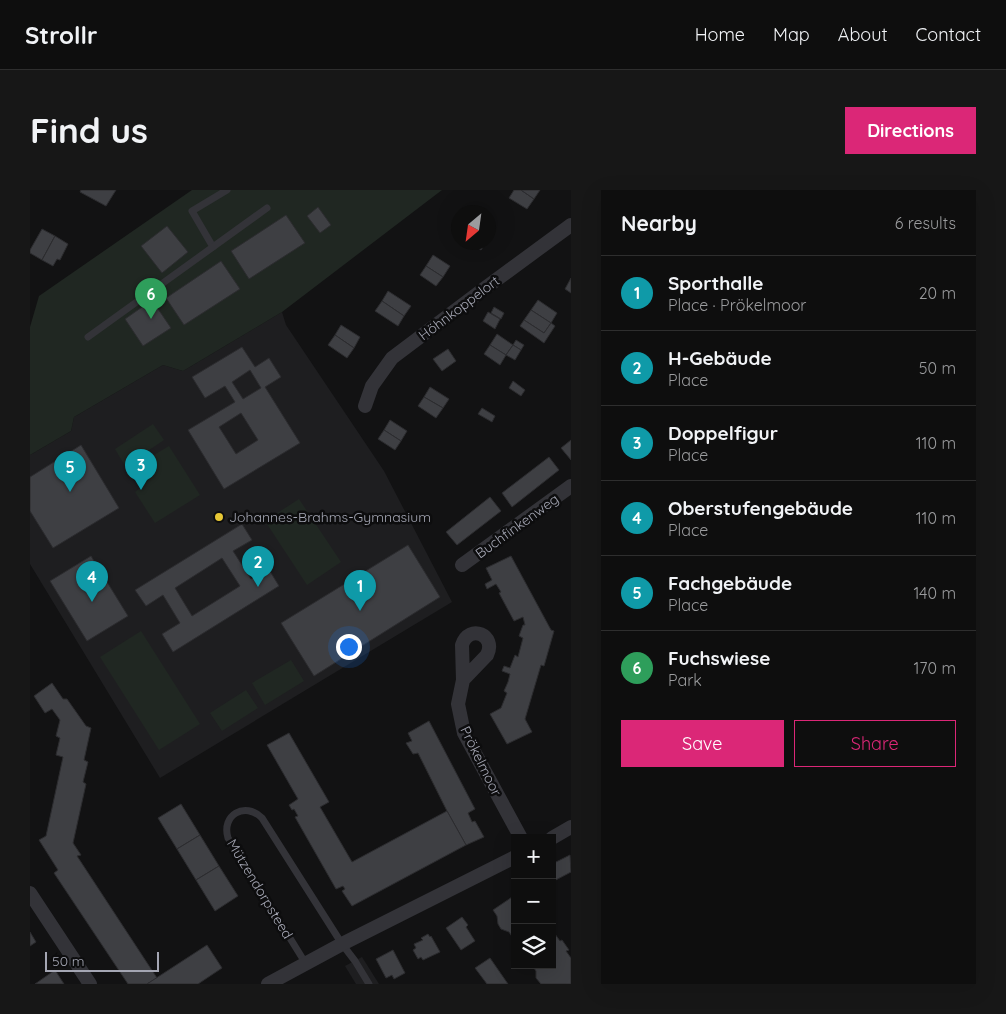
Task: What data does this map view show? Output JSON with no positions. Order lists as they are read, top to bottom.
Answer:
{
  "streets": {
    "street": ["Höhnkoppelort", "Buchfinkenweg", "Prökelmoor"],
    "lane": ["Mützendorpsteed"]
  },
  "places": ["Johannes-Brahms-Gymnasium"],
  "scale_bar": "50 m",
  "north": "bottom left",
  "page": {
    "header": "Strollr",
    "nav": [
      "Home",
      "Map",
      "About",
      "Contact"
    ],
    "buttons": [
      "Directions",
      ["Save", "Share"]
    ],
    "title": "Find us",
    "heading": ["Nearby", "6 results"],
    "list": [
      {
        "mark": "1",
        "name": "Sporthalle",
        "note": "Place · Prökelmoor",
        "value": "20 m"
      },
      {
        "mark": "2",
        "name": "H-Gebäude",
        "note": "Place",
        "value": "50 m"
      },
      {
        "mark": "3",
        "name": "Doppelfigur",
        "note": "Place",
        "value": "110 m"
      },
      {
        "mark": "4",
        "name": "Oberstufengebäude",
        "note": "Place",
        "value": "110 m"
      },
      {
        "mark": "5",
        "name": "Fachgebäude",
        "note": "Place",
        "value": "140 m"
      },
      {
        "mark": "6",
        "name": "Fuchswiese",
        "note": "Park",
        "value": "170 m"
      }
    ],
    "pins": [
      "6",
      "3",
      "5",
      "2",
      "4",
      "1"
    ],
    "map_buttons": ["+", "−"],
    "scale": "50 m"
  }
}
